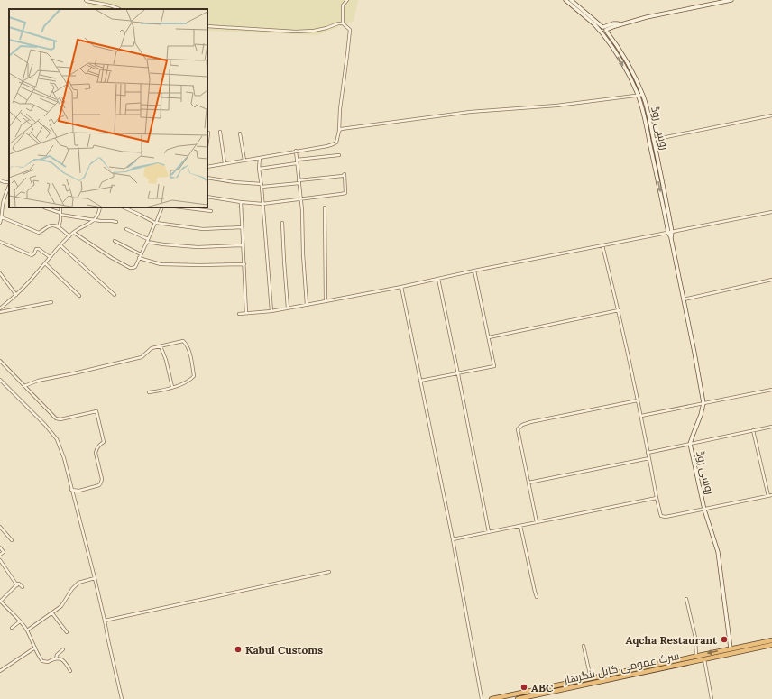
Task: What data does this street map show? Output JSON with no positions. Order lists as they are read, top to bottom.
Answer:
{
  "streets": {
    "highway": ["سرک عمومی کابل ننگرهار"],
    "main road": ["روسی روڈ"]
  },
  "crossings": [
    ["روسی روڈ", "سرک عمومی کابل ننگرهار"]
  ],
  "places": ["Aqcha Restaurant", "Kabul Customs", "ABC"]
}
